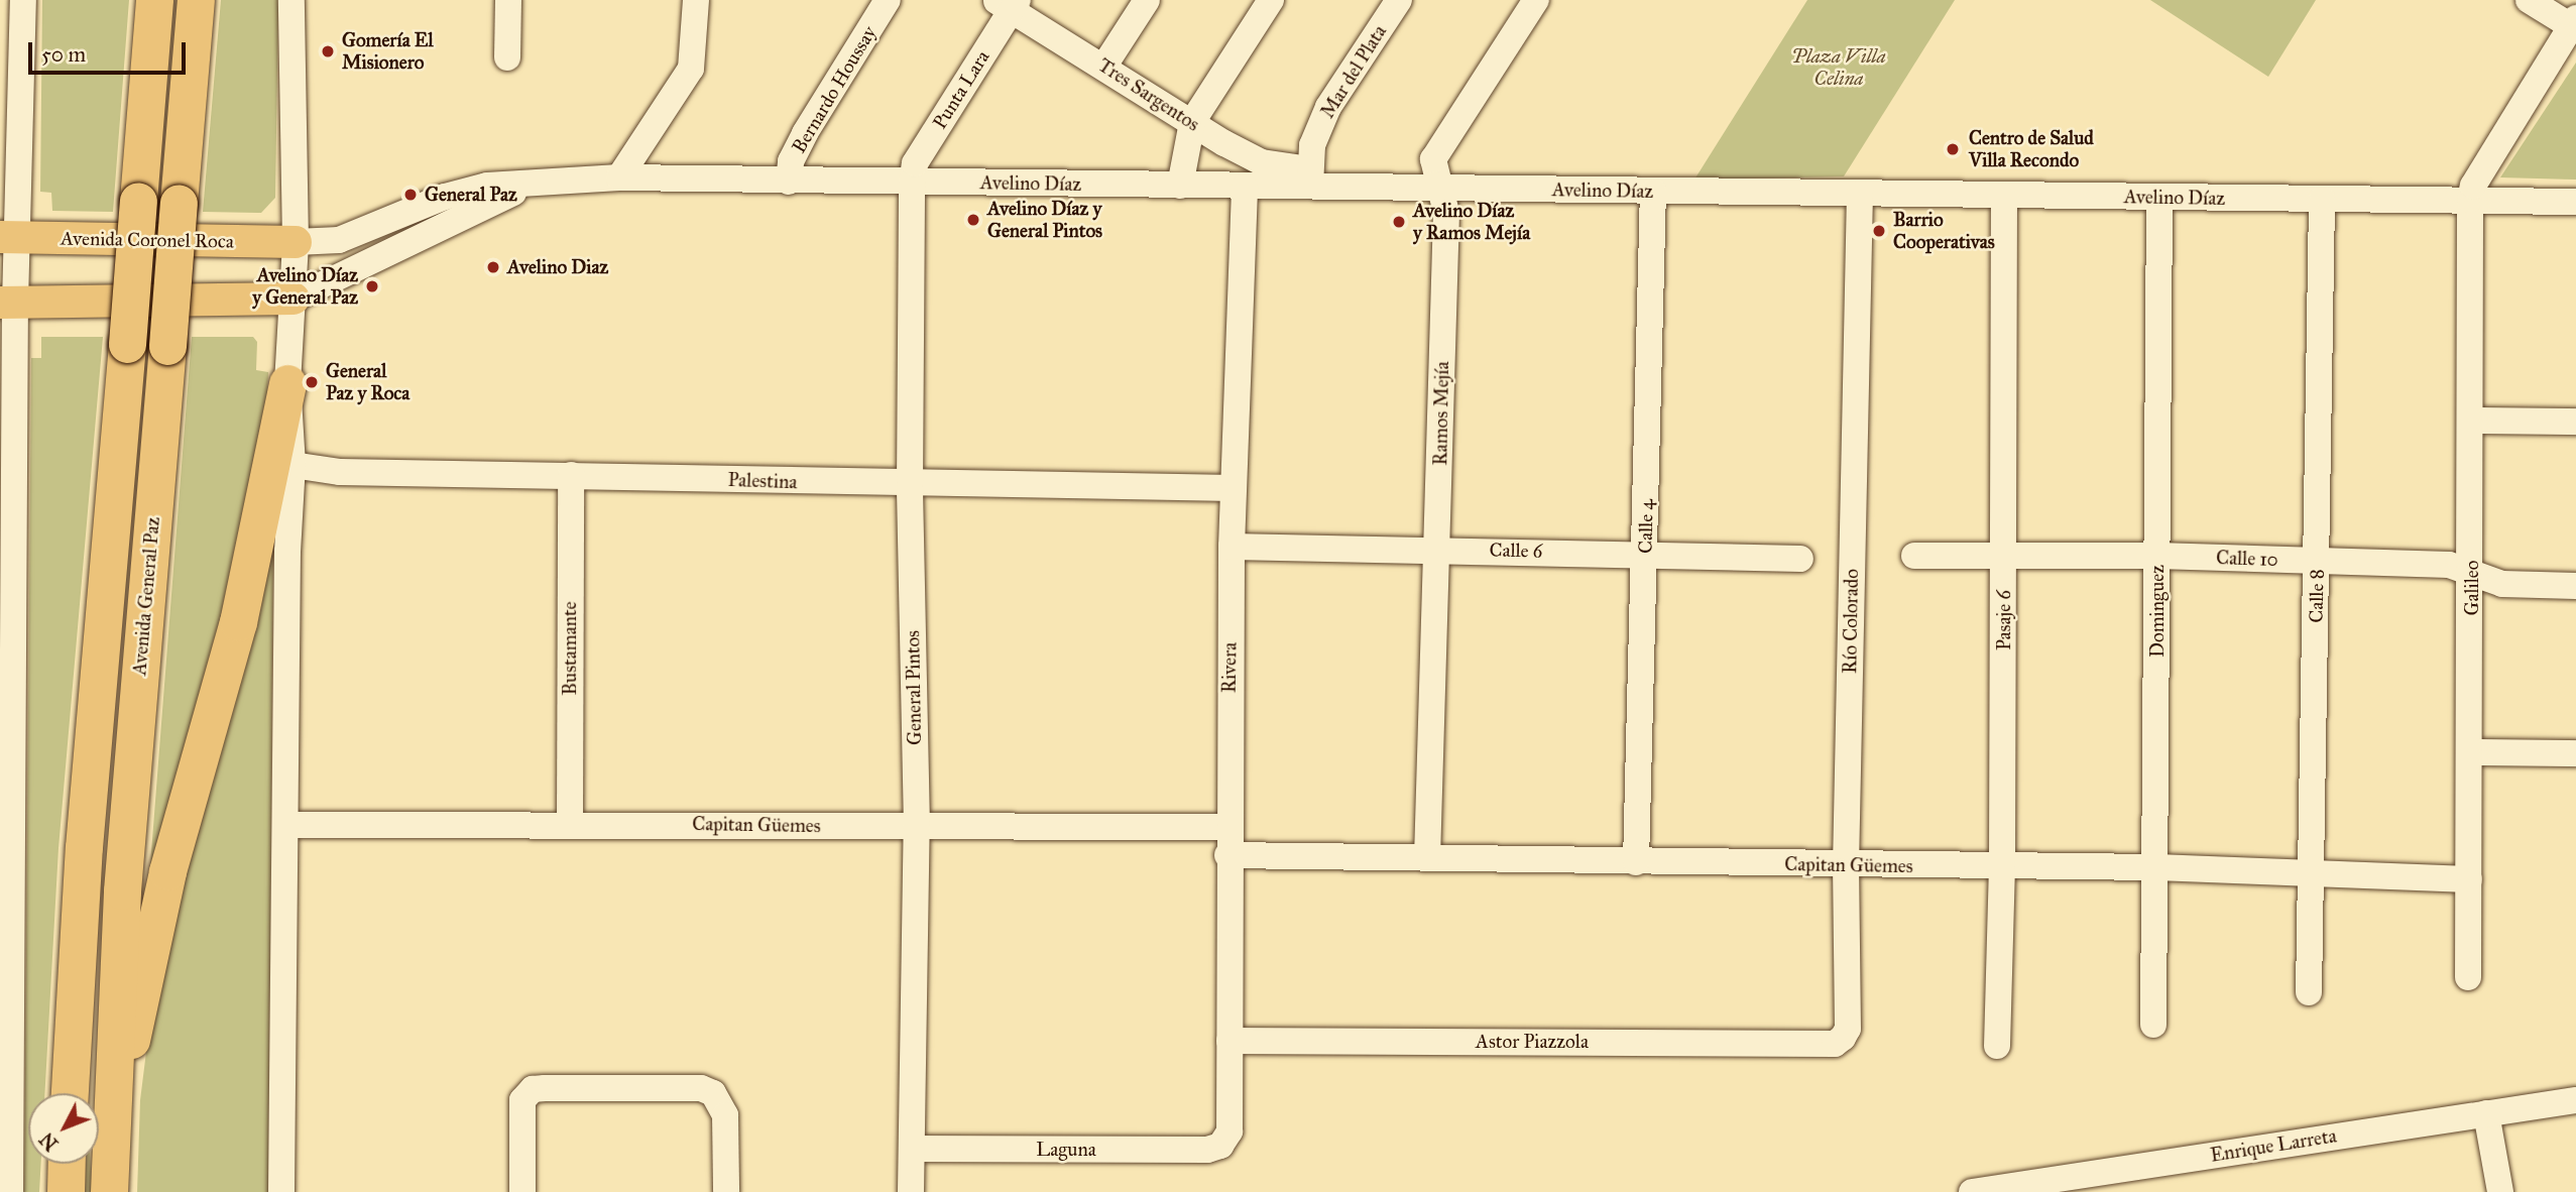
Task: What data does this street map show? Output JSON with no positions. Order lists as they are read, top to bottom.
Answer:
{
  "streets": {
    "highway": ["Avenida General Paz"],
    "main road": ["Avenida Coronel Roca"],
    "street": [
      "Mar del Plata",
      "Bernardo Houssay",
      "Punta Lara",
      "Tres Sargentos",
      "Avelino Díaz",
      "Ramos Mejía",
      "Palestina",
      "Calle 4",
      "Calle 6",
      "Calle 10",
      "Galileo",
      "Calle 8",
      "Dominguez",
      "Pasaje 6",
      "Río Colorado",
      "Bustamante",
      "Rivera",
      "General Pintos",
      "Capitan Güemes",
      "Astor Piazzola",
      "Enrique Larreta",
      "Laguna"
    ]
  },
  "crossings": [
    ["Mar del Plata", "Tres Sargentos"],
    ["Mar del Plata", "Avelino Díaz"],
    ["Bernardo Houssay", "Avelino Díaz"],
    ["Punta Lara", "Tres Sargentos"],
    ["Punta Lara", "Avelino Díaz"],
    ["Punta Lara", "General Pintos"],
    ["Tres Sargentos", "Avelino Díaz"],
    ["Avelino Díaz", "Avenida Coronel Roca"],
    ["Avelino Díaz", "Ramos Mejía"],
    ["Avelino Díaz", "Calle 4"],
    ["Avelino Díaz", "Galileo"],
    ["Avelino Díaz", "Calle 8"],
    ["Avelino Díaz", "Dominguez"],
    ["Avelino Díaz", "Pasaje 6"],
    ["Avelino Díaz", "Río Colorado"],
    ["Avelino Díaz", "Rivera"],
    ["Avelino Díaz", "General Pintos"],
    ["Ramos Mejía", "Calle 6"],
    ["Ramos Mejía", "Capitan Güemes"],
    ["Palestina", "Bustamante"],
    ["Palestina", "Rivera"],
    ["Palestina", "General Pintos"],
    ["Calle 4", "Calle 6"],
    ["Calle 4", "Capitan Güemes"],
    ["Calle 6", "Rivera"],
    ["Calle 10", "Galileo"],
    ["Calle 10", "Calle 8"],
    ["Calle 10", "Dominguez"],
    ["Calle 10", "Pasaje 6"],
    ["Galileo", "Capitan Güemes"],
    ["Calle 8", "Capitan Güemes"],
    ["Dominguez", "Capitan Güemes"],
    ["Pasaje 6", "Capitan Güemes"],
    ["Río Colorado", "Capitan Güemes"],
    ["Río Colorado", "Astor Piazzola"],
    ["Bustamante", "Capitan Güemes"],
    ["Rivera", "Capitan Güemes"],
    ["Rivera", "Astor Piazzola"],
    ["Rivera", "Laguna"],
    ["General Pintos", "Capitan Güemes"],
    ["General Pintos", "Laguna"]
  ],
  "parks": ["Plaza Villa Celina"],
  "places": [
    "Gomería El Misionero",
    "Centro de Salud Villa Recondo",
    "General Paz",
    "Avelino Díaz y General Pintos",
    "Avelino Díaz y Ramos Mejía",
    "Barrio Cooperativas",
    "Avelino Diaz",
    "Avelino Díaz y General Paz",
    "General Paz y Roca"
  ],
  "scale_bar": "50 m",
  "north": "bottom left"
}
